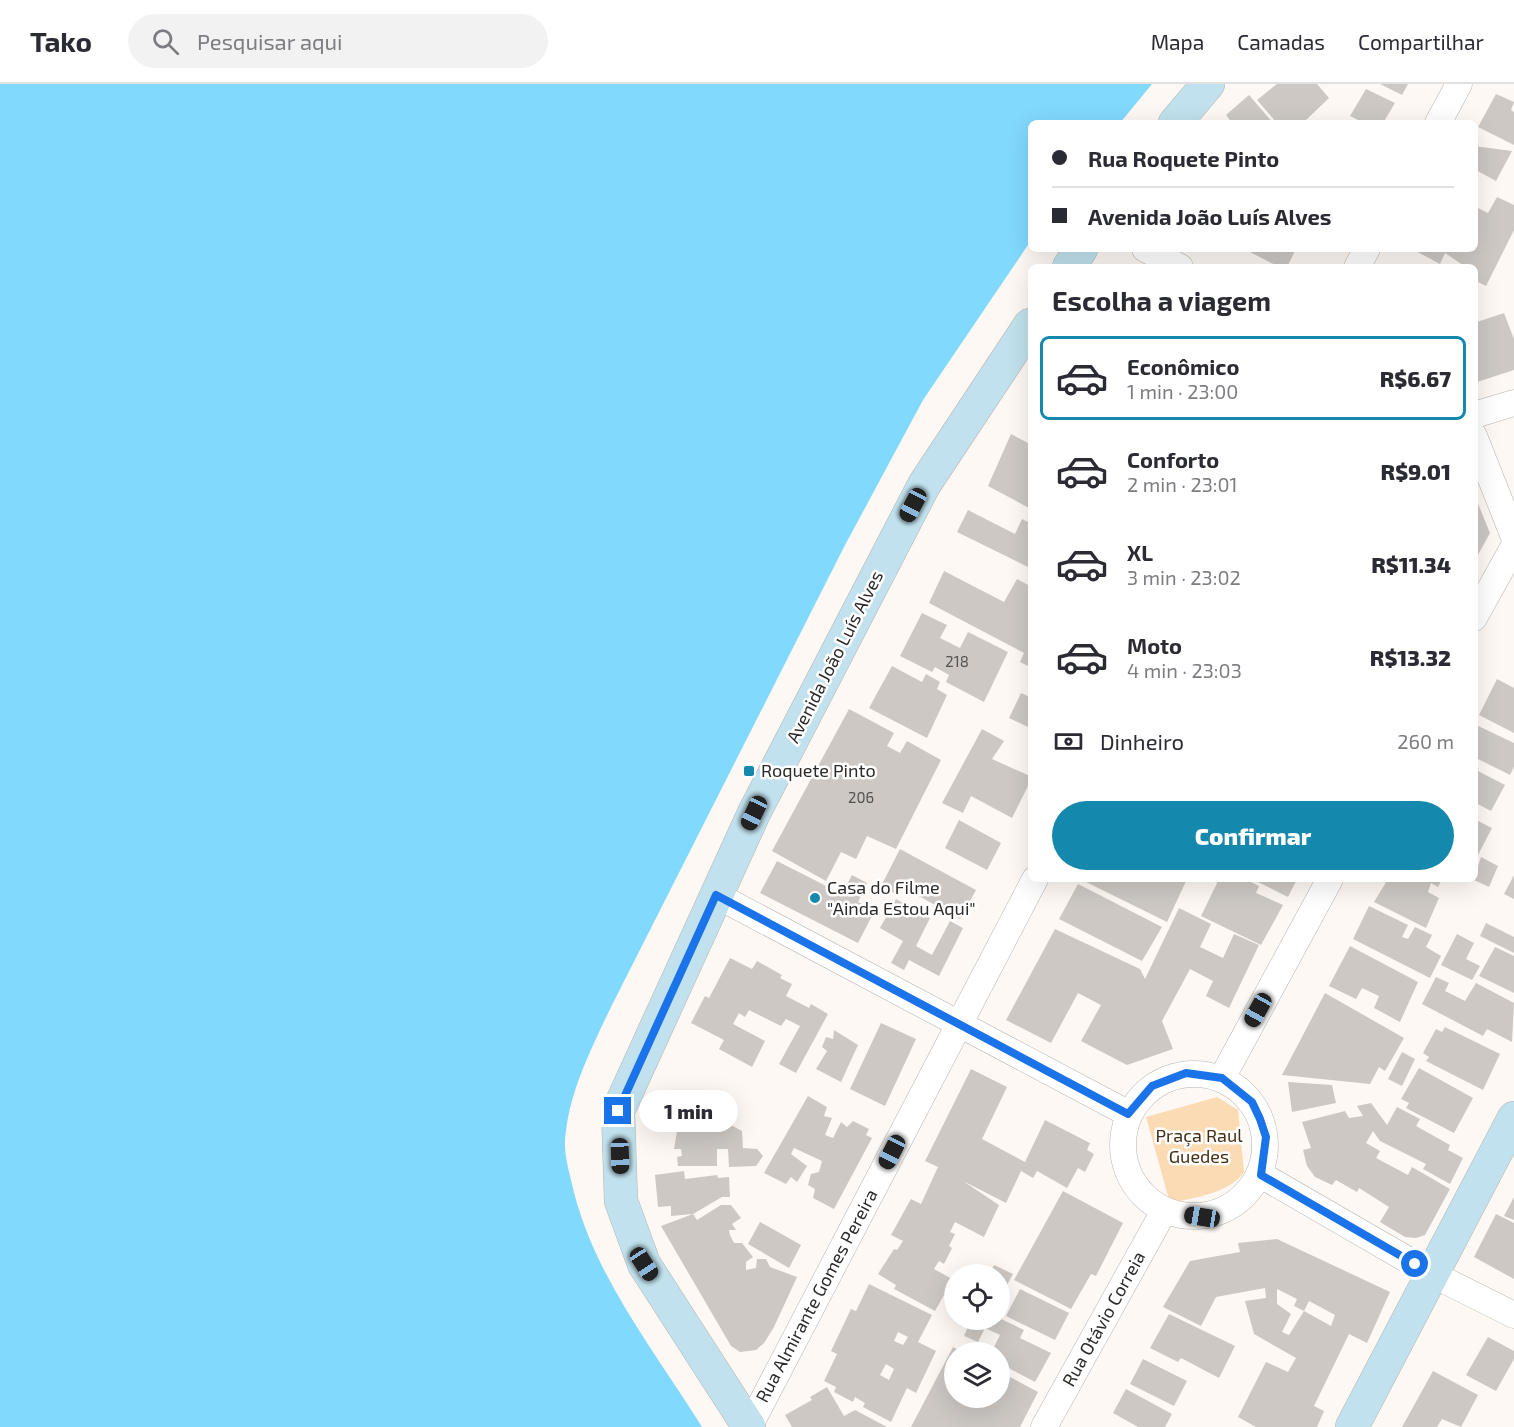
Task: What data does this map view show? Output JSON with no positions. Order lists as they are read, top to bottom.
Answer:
{
  "streets": {
    "street": ["Avenida João Luís Alves", "Rua Almirante Gomes Pereira", "Rua Otávio Correia"]
  },
  "crossings": [
    ["Avenida João Luís Alves", "Rua Almirante Gomes Pereira"]
  ],
  "parks": ["Praça Raul Guedes"],
  "places": {
    "transit": ["Roquete Pinto"],
    "other": ["Casa do Filme \"Ainda Estou Aqui\""]
  },
  "house_numbers": ["218", "206"],
  "page": {
    "header": "Tako",
    "search": "Pesquisar aqui",
    "nav": ["Mapa", "Camadas", "Compartilhar"],
    "banner": ["Rua Roquete Pinto", "Avenida João Luís Alves"],
    "heading": "Escolha a viagem",
    "list": [
      {
        "name": "Econômico",
        "note": "1 min · 23:00",
        "value": "R$6.67"
      },
      {
        "name": "Conforto",
        "note": "2 min · 23:01",
        "value": "R$9.01"
      },
      {
        "name": "XL",
        "note": "3 min · 23:02",
        "value": "R$11.34"
      },
      {
        "name": "Moto",
        "note": "4 min · 23:03",
        "value": "R$13.32"
      }
    ],
    "pay": ["Dinheiro", "260 m"],
    "buttons": "Confirmar",
    "bubble": "1 min"
  }
}
